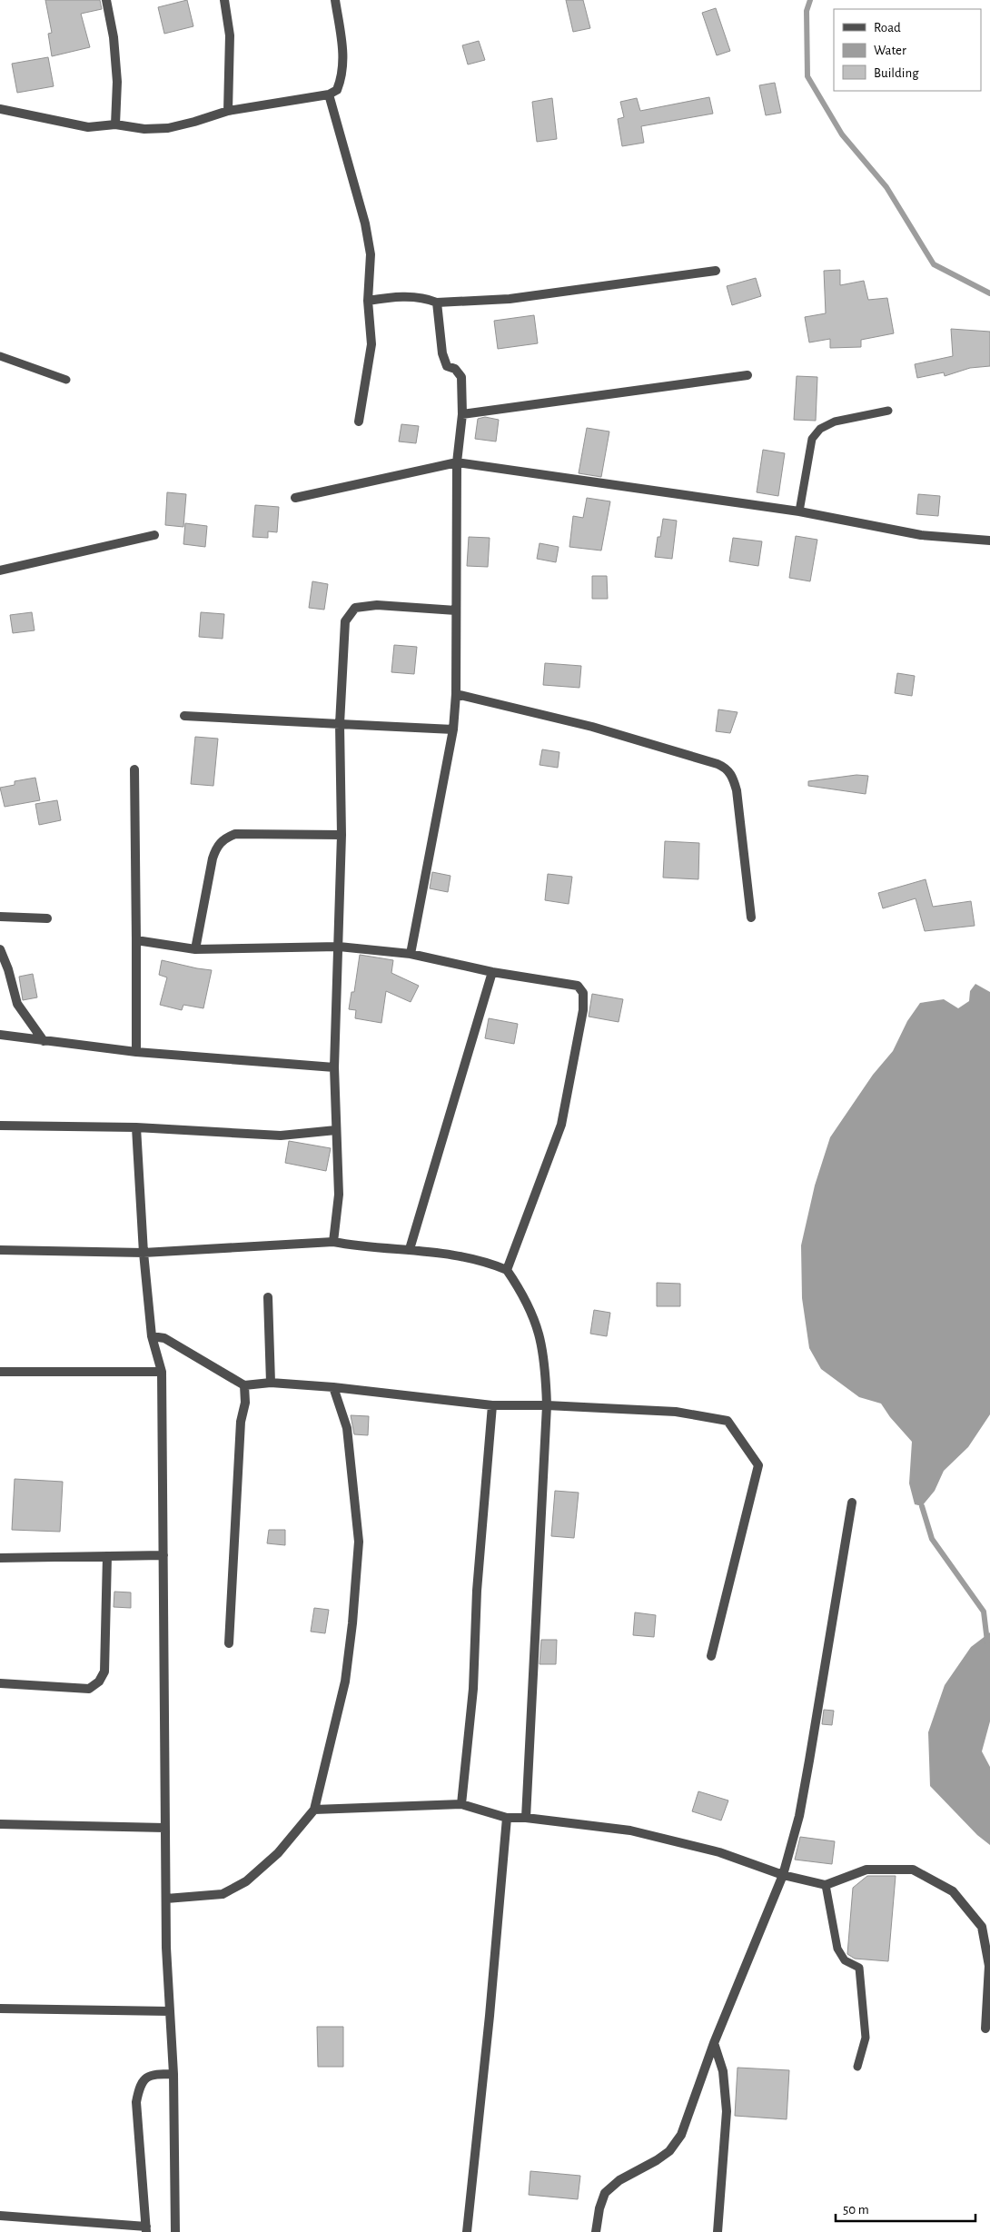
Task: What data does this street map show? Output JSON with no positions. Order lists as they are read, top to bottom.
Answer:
{
  "legend": ["Road", "Water", "Building"],
  "scale_bar": "50 m"
}
